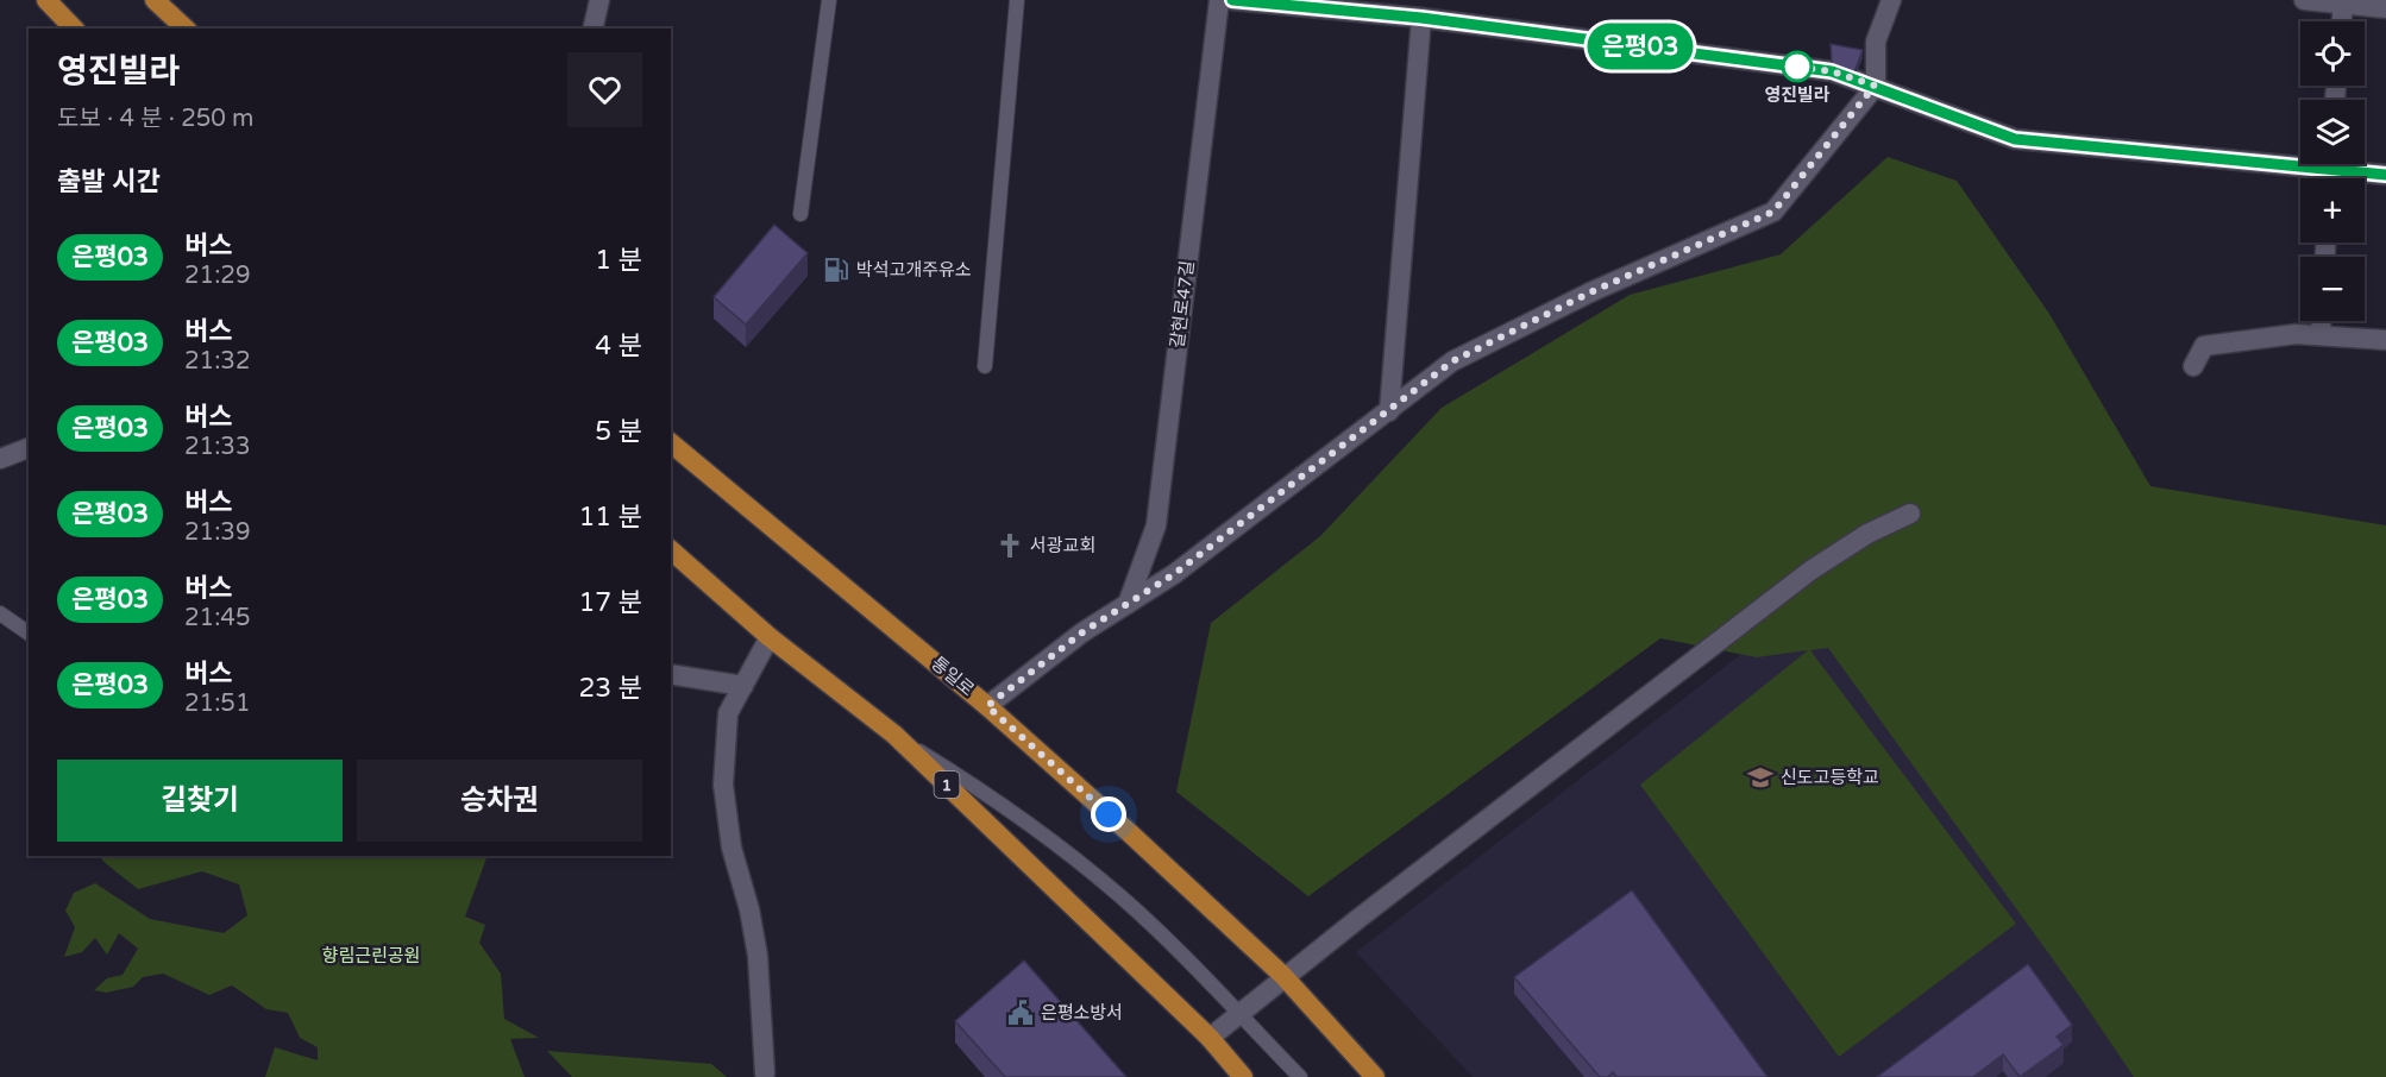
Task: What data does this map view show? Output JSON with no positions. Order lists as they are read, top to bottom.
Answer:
{
  "streets": {
    "main road": ["통일로", "1"],
    "street": ["갈현로47길"]
  },
  "parks": ["향림근린공원"],
  "places": {
    "other": ["영진빌라"],
    "fuel station": ["박석고개주유소"],
    "church": ["서광교회"],
    "school or university": ["신도고등학교"],
    "public building": ["은평소방서"]
  },
  "lines": ["bus line 은평03"],
  "page": {
    "on_map": "은평03",
    "map_buttons": ["+", "−"],
    "heading": [
      ["영진빌라", "도보 · 4 분 · 250 m"],
      "출발 시간"
    ],
    "list": [
      {
        "mark": "은평03",
        "name": "버스",
        "note": "21:29",
        "value": "1 분"
      },
      {
        "mark": "은평03",
        "name": "버스",
        "note": "21:32",
        "value": "4 분"
      },
      {
        "mark": "은평03",
        "name": "버스",
        "note": "21:33",
        "value": "5 분"
      },
      {
        "mark": "은평03",
        "name": "버스",
        "note": "21:39",
        "value": "11 분"
      },
      {
        "mark": "은평03",
        "name": "버스",
        "note": "21:45",
        "value": "17 분"
      },
      {
        "mark": "은평03",
        "name": "버스",
        "note": "21:51",
        "value": "23 분"
      }
    ],
    "buttons": ["길찾기", "승차권"]
  }
}
